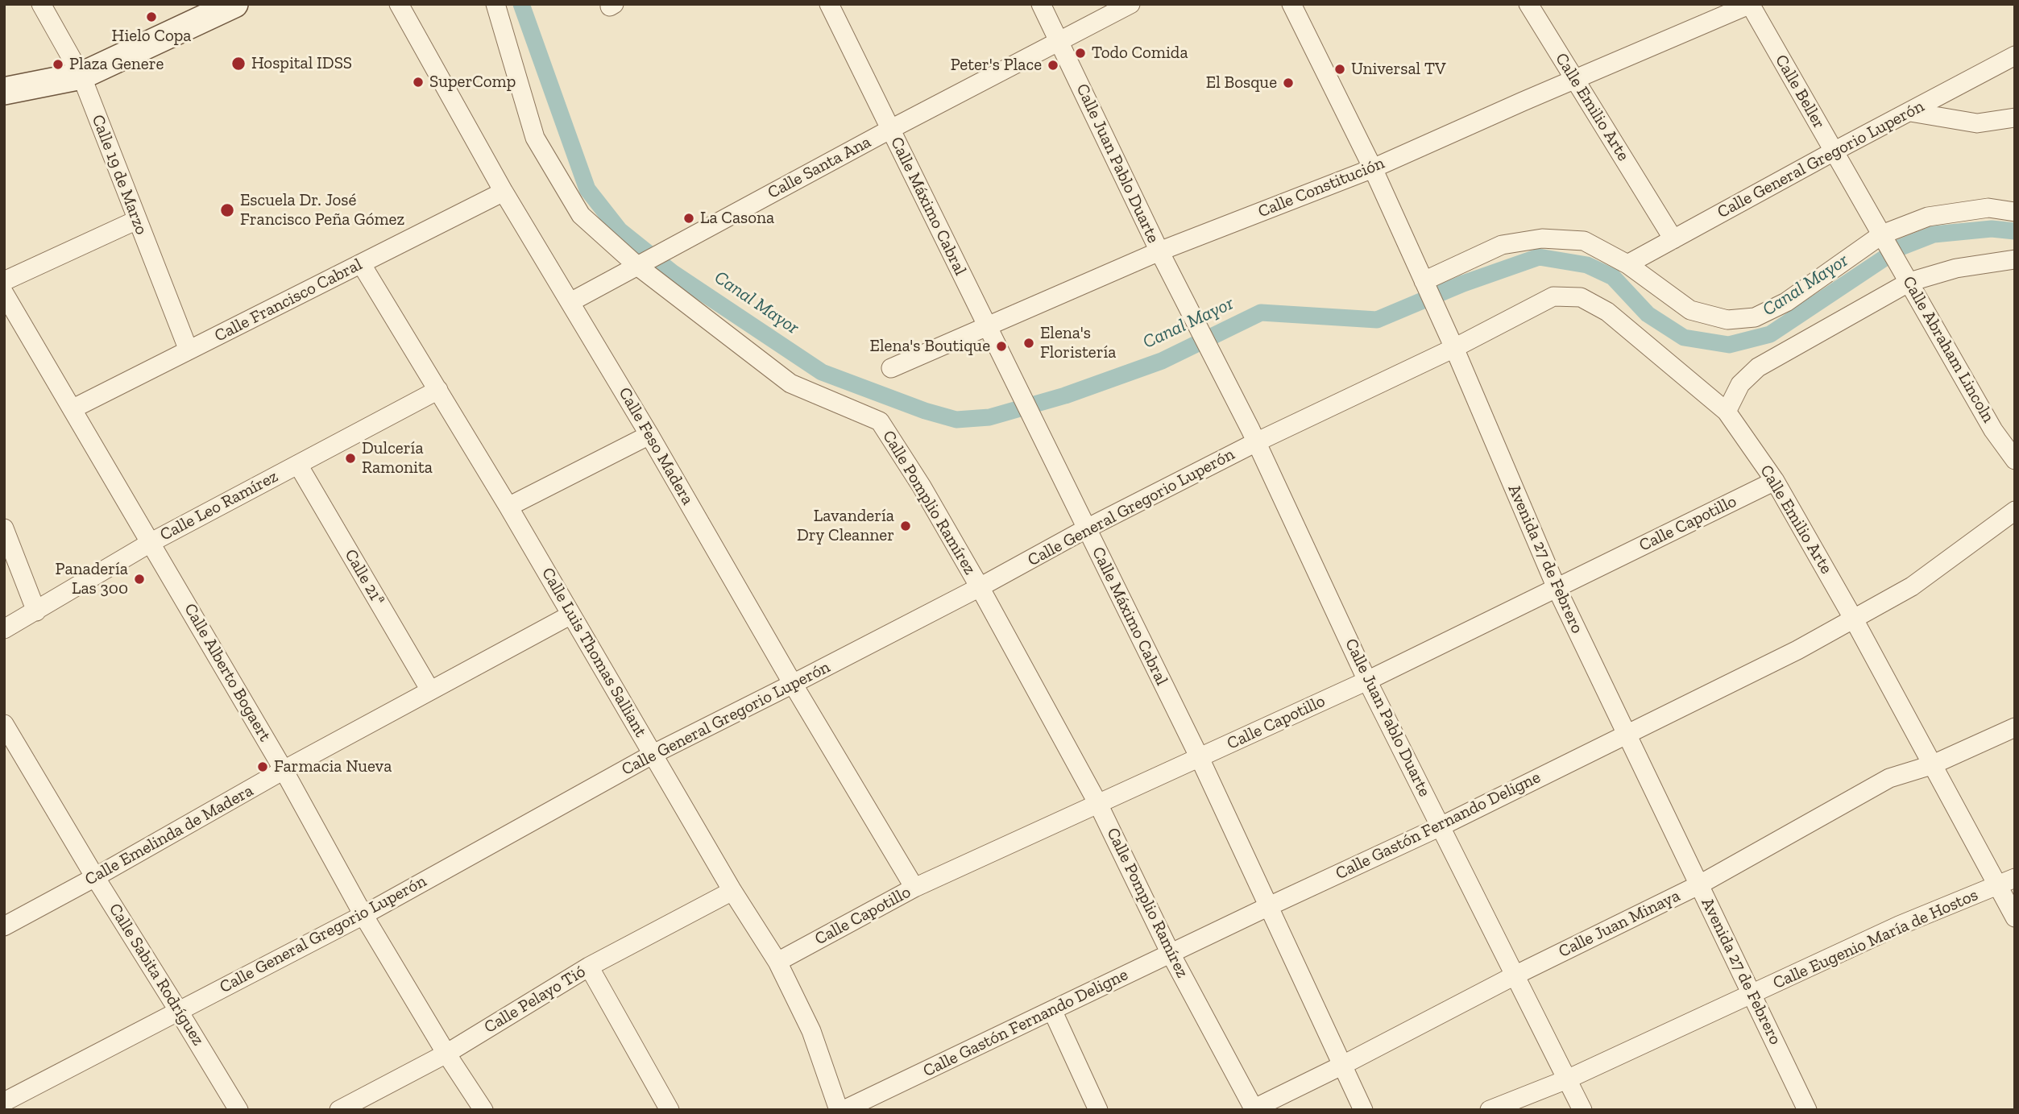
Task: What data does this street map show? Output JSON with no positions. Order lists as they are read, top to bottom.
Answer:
{
  "streets": {
    "street": [
      "Calle Beller",
      "Calle Emilio Arte",
      "Calle General Gregorio Luperón",
      "Calle Juan Pablo Duarte",
      "Calle Santa Ana",
      "Calle 19 de Marzo",
      "Calle Constitución",
      "Calle Máximo Cabral",
      "Calle Francisco Cabral",
      "Calle Abraham Lincoln",
      "Calle Feso Madera",
      "Calle Pomplio Ramírez",
      "Calle Leo Ramírez",
      "Calle Capotillo",
      "Avenida 27 de Febrero",
      "Calle 21ª",
      "Calle Luis Thomas Salliant",
      "Calle Alberto Bogaert",
      "Calle Gastón Fernando Deligne",
      "Calle Emelinda de Madera",
      "Calle Juan Minaya",
      "Calle Eugenio María de Hostos",
      "Calle Sabita Rodríguez",
      "Calle Pelayo Tió"
    ]
  },
  "crossings": [
    ["Calle Beller", "Calle General Gregorio Luperón"],
    ["Calle Beller", "Calle Constitución"],
    ["Calle Beller", "Calle Abraham Lincoln"],
    ["Calle Emilio Arte", "Calle General Gregorio Luperón"],
    ["Calle Emilio Arte", "Calle Constitución"],
    ["Calle Emilio Arte", "Calle Capotillo"],
    ["Calle Emilio Arte", "Avenida 27 de Febrero"],
    ["Calle Emilio Arte", "Calle Gastón Fernando Deligne"],
    ["Calle Emilio Arte", "Calle Juan Minaya"],
    ["Calle Emilio Arte", "Calle Eugenio María de Hostos"],
    ["Calle General Gregorio Luperón", "Calle Juan Pablo Duarte"],
    ["Calle General Gregorio Luperón", "Calle Máximo Cabral"],
    ["Calle General Gregorio Luperón", "Calle Feso Madera"],
    ["Calle General Gregorio Luperón", "Calle Pomplio Ramírez"],
    ["Calle General Gregorio Luperón", "Avenida 27 de Febrero"],
    ["Calle General Gregorio Luperón", "Calle Luis Thomas Salliant"],
    ["Calle General Gregorio Luperón", "Calle Alberto Bogaert"],
    ["Calle General Gregorio Luperón", "Calle Sabita Rodríguez"],
    ["Calle Juan Pablo Duarte", "Calle Santa Ana"],
    ["Calle Juan Pablo Duarte", "Calle Constitución"],
    ["Calle Juan Pablo Duarte", "Calle Capotillo"],
    ["Calle Juan Pablo Duarte", "Calle Gastón Fernando Deligne"],
    ["Calle Juan Pablo Duarte", "Calle Juan Minaya"],
    ["Calle Juan Pablo Duarte", "Calle Eugenio María de Hostos"],
    ["Calle Santa Ana", "Calle Máximo Cabral"],
    ["Calle Santa Ana", "Calle Feso Madera"],
    ["Calle Santa Ana", "Calle Pomplio Ramírez"],
    ["Calle 19 de Marzo", "Calle Francisco Cabral"],
    ["Calle Constitución", "Calle Máximo Cabral"],
    ["Calle Constitución", "Avenida 27 de Febrero"],
    ["Calle Máximo Cabral", "Calle Capotillo"],
    ["Calle Máximo Cabral", "Calle Gastón Fernando Deligne"],
    ["Calle Máximo Cabral", "Calle Juan Minaya"],
    ["Calle Francisco Cabral", "Calle Feso Madera"],
    ["Calle Francisco Cabral", "Calle Luis Thomas Salliant"],
    ["Calle Francisco Cabral", "Calle Alberto Bogaert"],
    ["Calle Feso Madera", "Calle Capotillo"],
    ["Calle Pomplio Ramírez", "Calle Capotillo"],
    ["Calle Pomplio Ramírez", "Calle Gastón Fernando Deligne"],
    ["Calle Pomplio Ramírez", "Calle Juan Minaya"],
    ["Calle Leo Ramírez", "Calle 21ª"],
    ["Calle Leo Ramírez", "Calle Luis Thomas Salliant"],
    ["Calle Leo Ramírez", "Calle Alberto Bogaert"],
    ["Calle Capotillo", "Avenida 27 de Febrero"],
    ["Calle Capotillo", "Calle Luis Thomas Salliant"],
    ["Avenida 27 de Febrero", "Calle Gastón Fernando Deligne"],
    ["Avenida 27 de Febrero", "Calle Juan Minaya"],
    ["Avenida 27 de Febrero", "Calle Eugenio María de Hostos"],
    ["Calle 21ª", "Calle Emelinda de Madera"],
    ["Calle Luis Thomas Salliant", "Calle Emelinda de Madera"],
    ["Calle Luis Thomas Salliant", "Calle Pelayo Tió"],
    ["Calle Alberto Bogaert", "Calle Emelinda de Madera"],
    ["Calle Alberto Bogaert", "Calle Pelayo Tió"],
    ["Calle Emelinda de Madera", "Calle Sabita Rodríguez"]
  ],
  "water": ["Canal Mayor"],
  "places": [
    "Hielo Copa",
    "Todo Comida",
    "Hospital IDSS",
    "Plaza Genere",
    "Peter's Place",
    "Universal TV",
    "SuperComp",
    "El Bosque",
    "Escuela Dr. José Francisco Peña Gómez",
    "La Casona",
    "Elena's Floristería",
    "Elena's Boutique",
    "Dulcería Ramonita",
    "Lavandería Dry Cleanner",
    "Panadería Las 300",
    "Farmacia Nueva"
  ]
}
